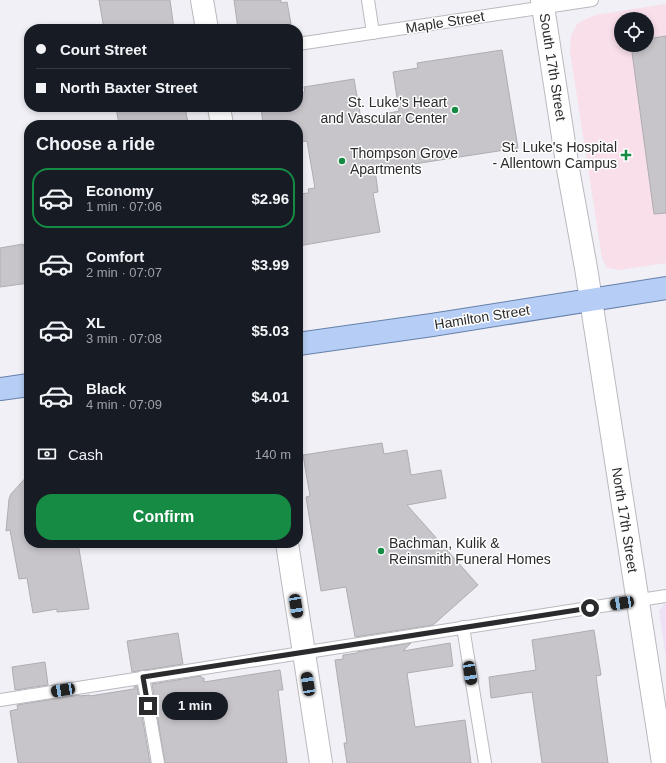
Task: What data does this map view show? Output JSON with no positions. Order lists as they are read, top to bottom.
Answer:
{
  "streets": {
    "main road": ["Hamilton Street"],
    "street": ["South 17th Street", "North 17th Street"],
    "lane": ["Maple Street"]
  },
  "crossings": [
    ["Maple Street", "South 17th Street"],
    ["South 17th Street", "Hamilton Street"],
    ["South 17th Street", "North 17th Street"],
    ["Hamilton Street", "North 17th Street"]
  ],
  "places": {
    "other": ["St. Luke's Heart and Vascular Center", "Thompson Grove Apartments", "Bachman, Kulik & Reinsmith Funeral Homes"],
    "health": ["St. Luke's Hospital - Allentown Campus"]
  },
  "page": {
    "banner": ["Court Street", "North Baxter Street"],
    "heading": "Choose a ride",
    "list": [
      {
        "name": "Economy",
        "note": "1 min · 07:06",
        "value": "$2.96"
      },
      {
        "name": "Comfort",
        "note": "2 min · 07:07",
        "value": "$3.99"
      },
      {
        "name": "XL",
        "note": "3 min · 07:08",
        "value": "$5.03"
      },
      {
        "name": "Black",
        "note": "4 min · 07:09",
        "value": "$4.01"
      }
    ],
    "pay": ["Cash", "140 m"],
    "buttons": "Confirm",
    "bubble": "1 min"
  }
}
